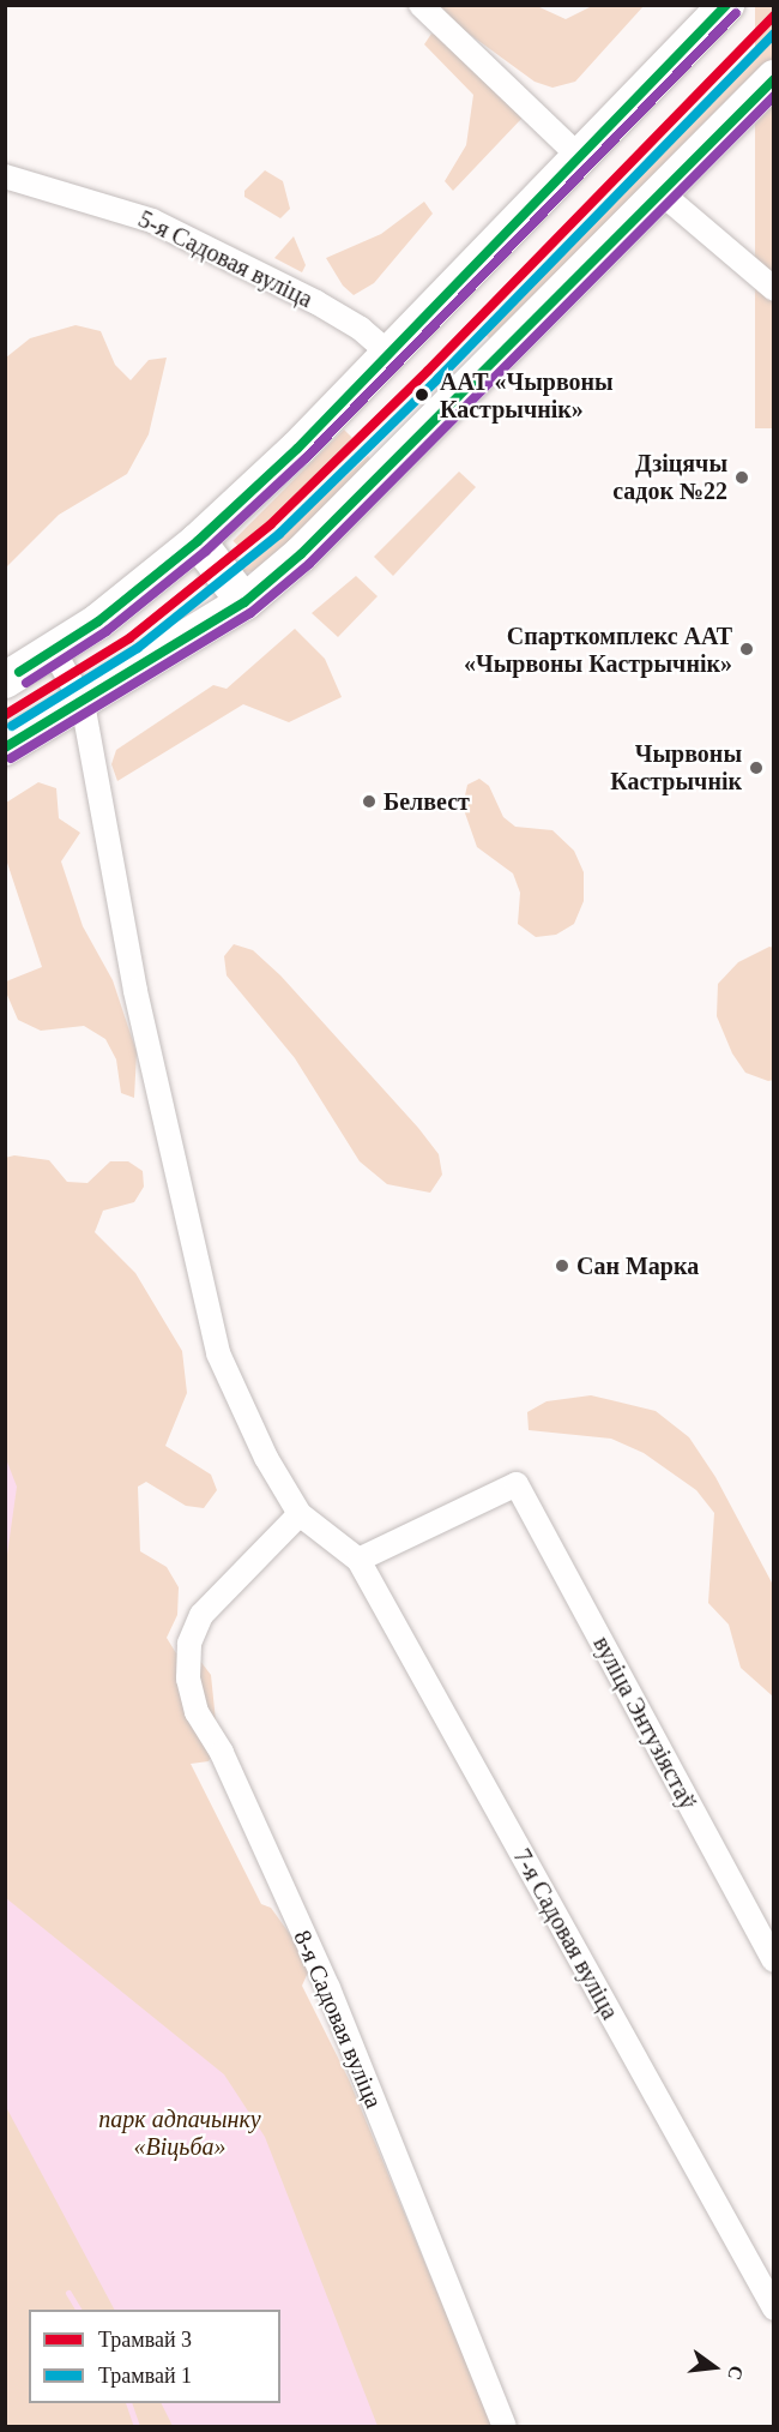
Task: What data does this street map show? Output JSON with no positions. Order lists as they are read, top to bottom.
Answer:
{
  "streets": {
    "street": [
      "5-я Садовая вуліца",
      "вуліца Энтузіястаў",
      "7-я Садовая вуліца",
      "8-я Садовая вуліца"
    ]
  },
  "crossings": [
    ["вуліца Энтузіястаў", "7-я Садовая вуліца"]
  ],
  "parks": ["парк адпачынку «Віцьба»"],
  "places": [
    "ААТ «Чырвоны Кастрычнік»",
    "Дзіцячы садок №22",
    "Спарткомплекс ААТ «Чырвоны Кастрычнік»",
    "Чырвоны Кастрычнік",
    "Белвест",
    "Сан Марка"
  ],
  "lines": ["tram line 3", "tram line 1"],
  "legend": ["Трамвай 3", "Трамвай 1"],
  "north": "right"
}
